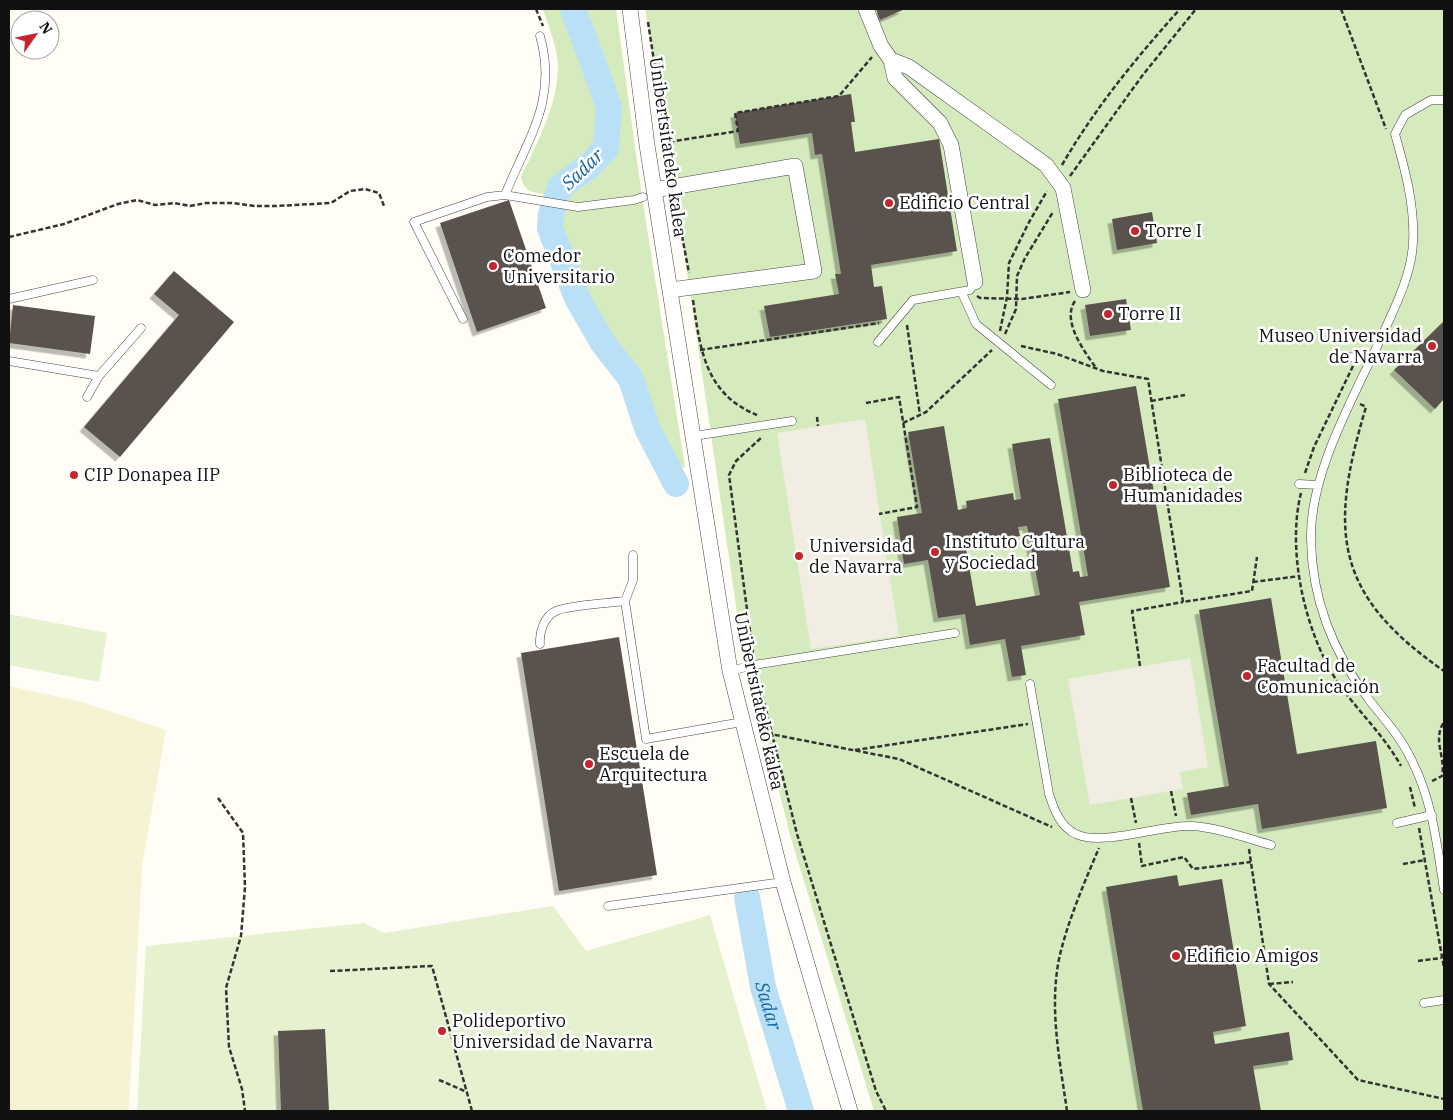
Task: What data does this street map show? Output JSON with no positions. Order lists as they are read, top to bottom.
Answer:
{
  "streets": {
    "street": ["Unibertsitateko kalea"]
  },
  "water": ["Sadar"],
  "places": [
    "Edificio Central",
    "Torre I",
    "Comedor Universitario",
    "Torre II",
    "Museo Universidad de Navarra",
    "CIP Donapea IIP",
    "Biblioteca de Humanidades",
    "Instituto Cultura y Sociedad",
    "Universidad de Navarra",
    "Facultad de Comunicación",
    "Escuela de Arquitectura",
    "Edificio Amigos",
    "Polideportivo Universidad de Navarra"
  ],
  "north": "top right"
}
